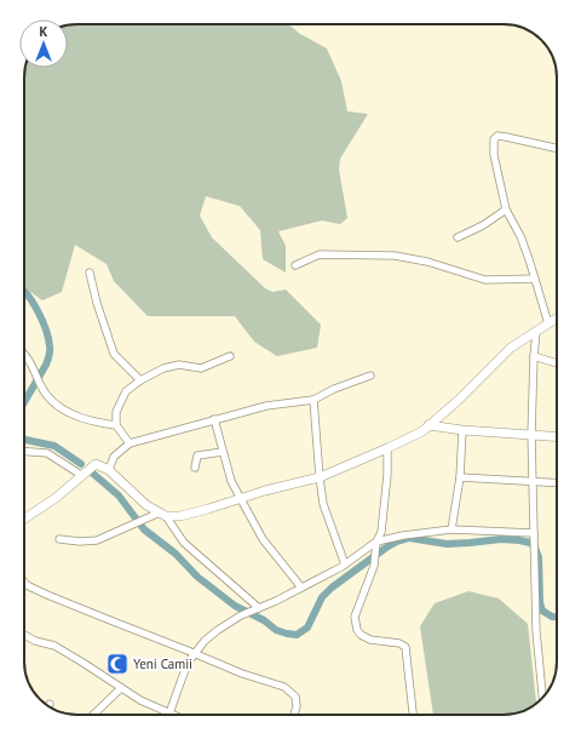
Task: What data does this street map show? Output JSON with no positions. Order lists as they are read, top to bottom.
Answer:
{
  "places": {
    "mosque": ["Yeni Camii"]
  },
  "north": "top"
}
